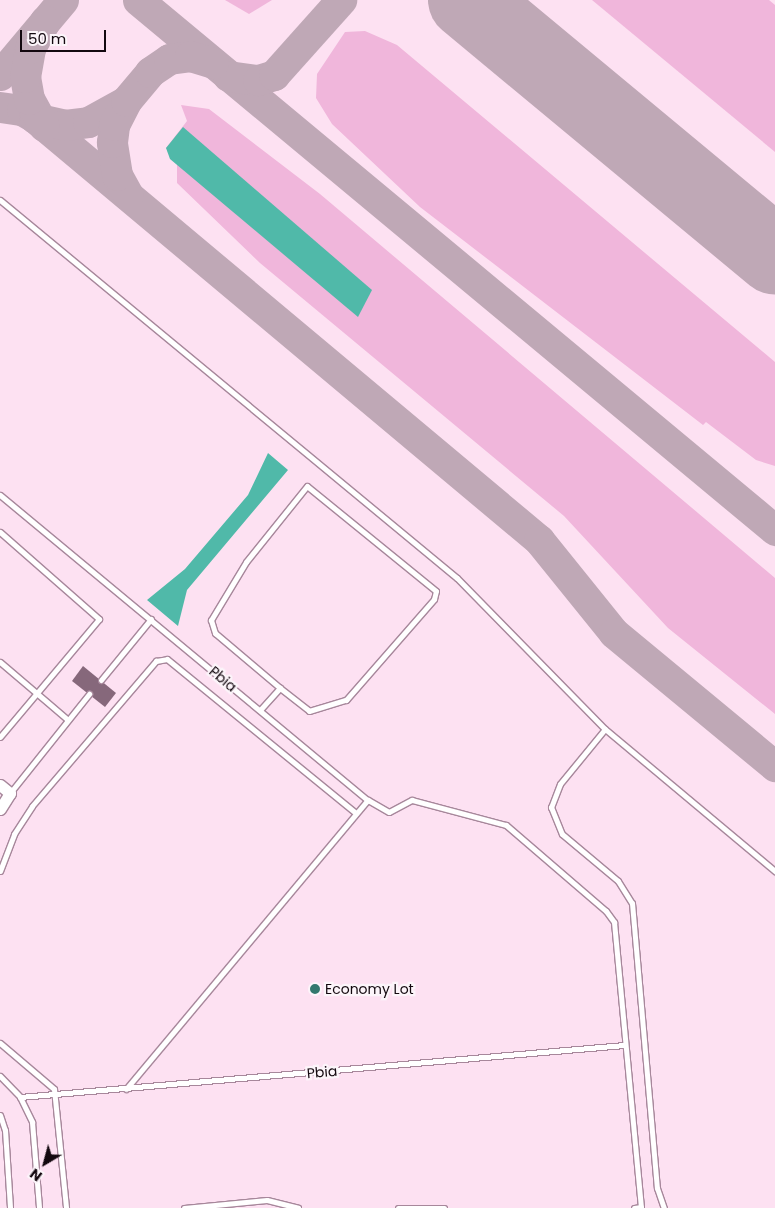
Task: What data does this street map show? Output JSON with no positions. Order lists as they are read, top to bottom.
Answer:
{
  "streets": {
    "lane": ["Pbia"]
  },
  "places": ["Economy Lot"],
  "scale_bar": "50 m",
  "north": "bottom left"
}
